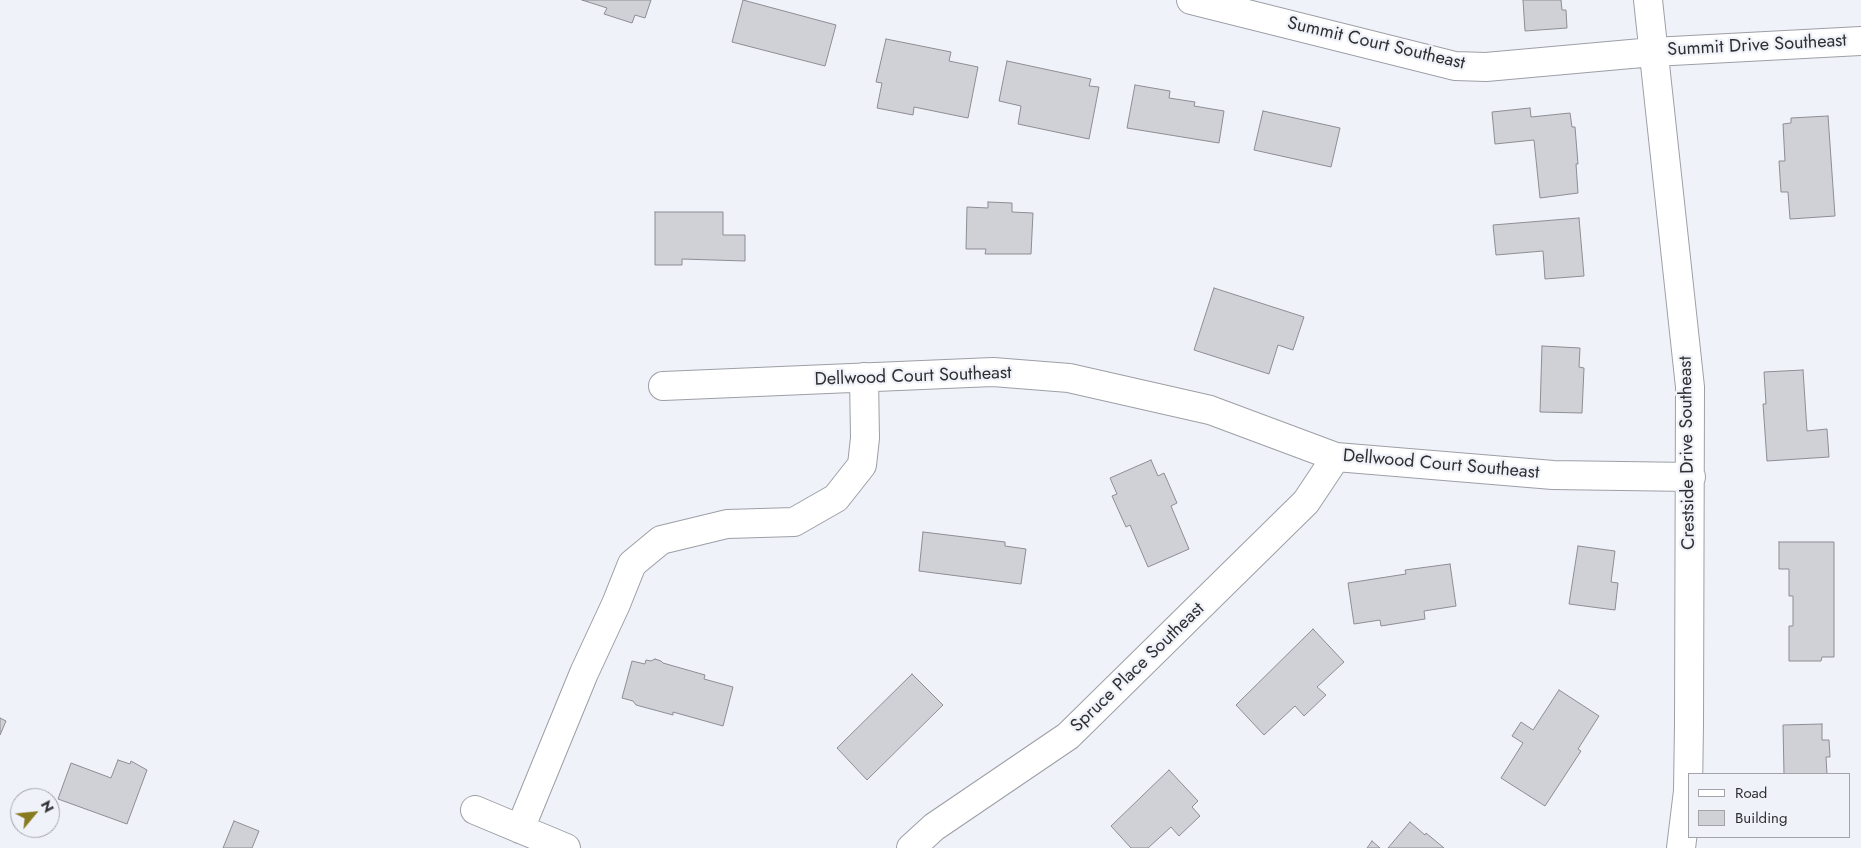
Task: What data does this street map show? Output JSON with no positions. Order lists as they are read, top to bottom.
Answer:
{
  "streets": {
    "street": [
      "Summit Court Southeast",
      "Summit Drive Southeast",
      "Dellwood Court Southeast",
      "Crestside Drive Southeast",
      "Spruce Place Southeast"
    ]
  },
  "crossings": [
    ["Summit Court Southeast", "Summit Drive Southeast"],
    ["Summit Court Southeast", "Crestside Drive Southeast"],
    ["Summit Drive Southeast", "Crestside Drive Southeast"],
    ["Dellwood Court Southeast", "Crestside Drive Southeast"],
    ["Dellwood Court Southeast", "Spruce Place Southeast"]
  ],
  "legend": ["Road", "Building"],
  "north": "top right"
}
